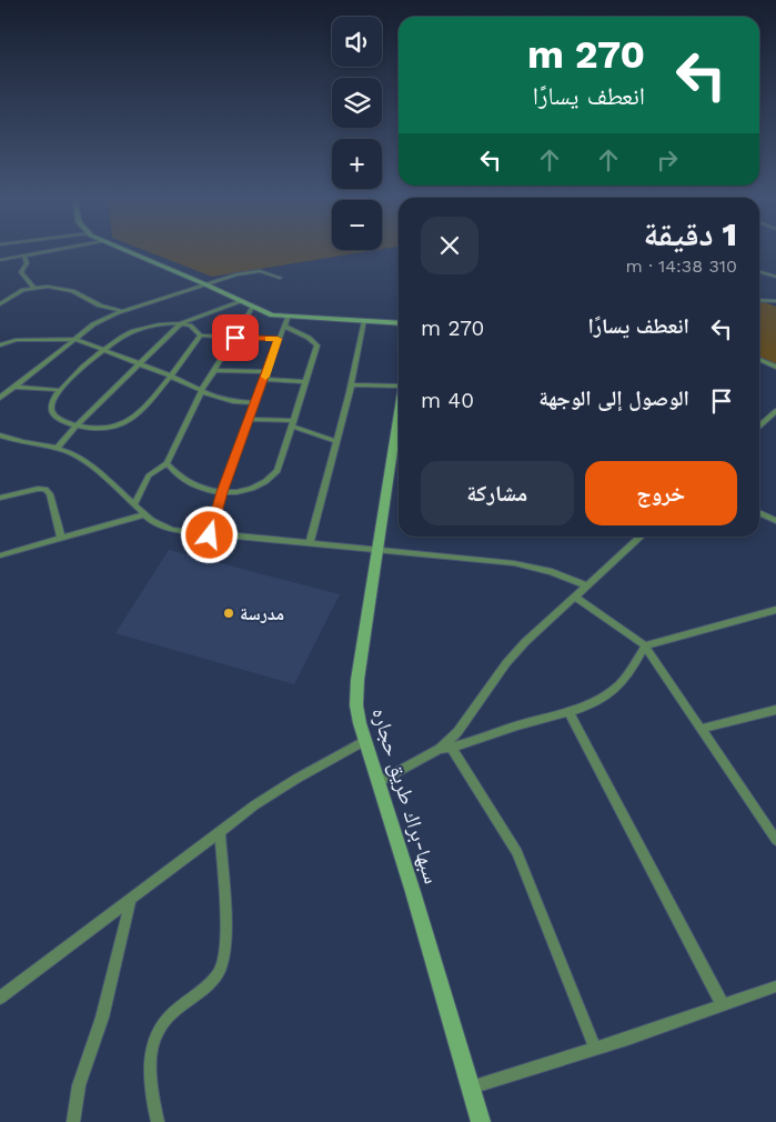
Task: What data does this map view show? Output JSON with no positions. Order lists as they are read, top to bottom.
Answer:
{
  "streets": {
    "main road": ["سبها-براك طريق حجاره"]
  },
  "places": ["مدرسة"],
  "page": {
    "map_buttons": ["+", "−"],
    "turn": ["270 m", "انعطف يسارًا"],
    "heading": ["1 دقيقة", "310 m · 14:38"],
    "list": [
      {
        "name": "انعطف يسارًا",
        "value": "270 m"
      },
      {
        "name": "الوصول إلى الوجهة",
        "value": "40 m"
      }
    ],
    "buttons": ["خروج", "مشاركة"]
  }
}
